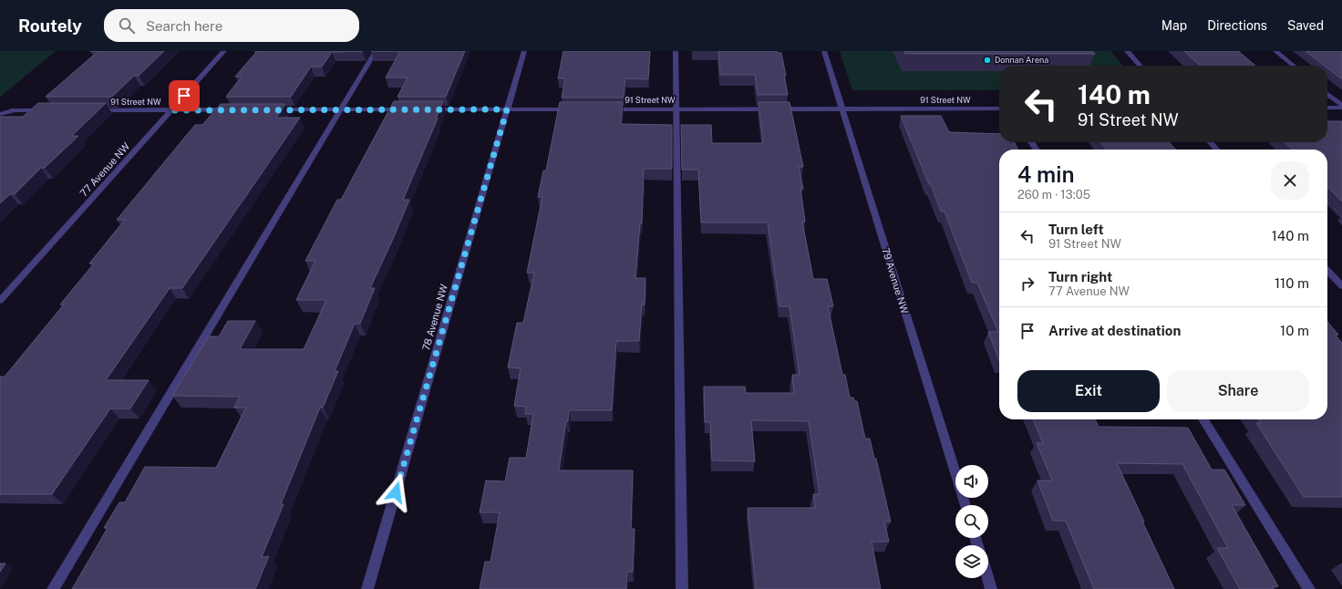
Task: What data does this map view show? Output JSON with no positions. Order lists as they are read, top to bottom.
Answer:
{
  "streets": {
    "street": [
      "91 Street NW",
      "77 Avenue NW",
      "79 Avenue NW",
      "78 Avenue NW"
    ]
  },
  "crossings": [
    ["91 Street NW", "77 Avenue NW"],
    ["91 Street NW", "79 Avenue NW"]
  ],
  "places": ["Donnan Arena"],
  "page": {
    "header": "Routely",
    "search": "Search here",
    "nav": ["Map", "Directions", "Saved"],
    "turn": ["140 m", "91 Street NW"],
    "heading": ["4 min", "260 m · 13:05"],
    "list": [
      {
        "name": "Turn left",
        "note": "91 Street NW",
        "value": "140 m"
      },
      {
        "name": "Turn right",
        "note": "77 Avenue NW",
        "value": "110 m"
      },
      {
        "name": "Arrive at destination",
        "value": "10 m"
      }
    ],
    "buttons": ["Exit", "Share"]
  }
}
